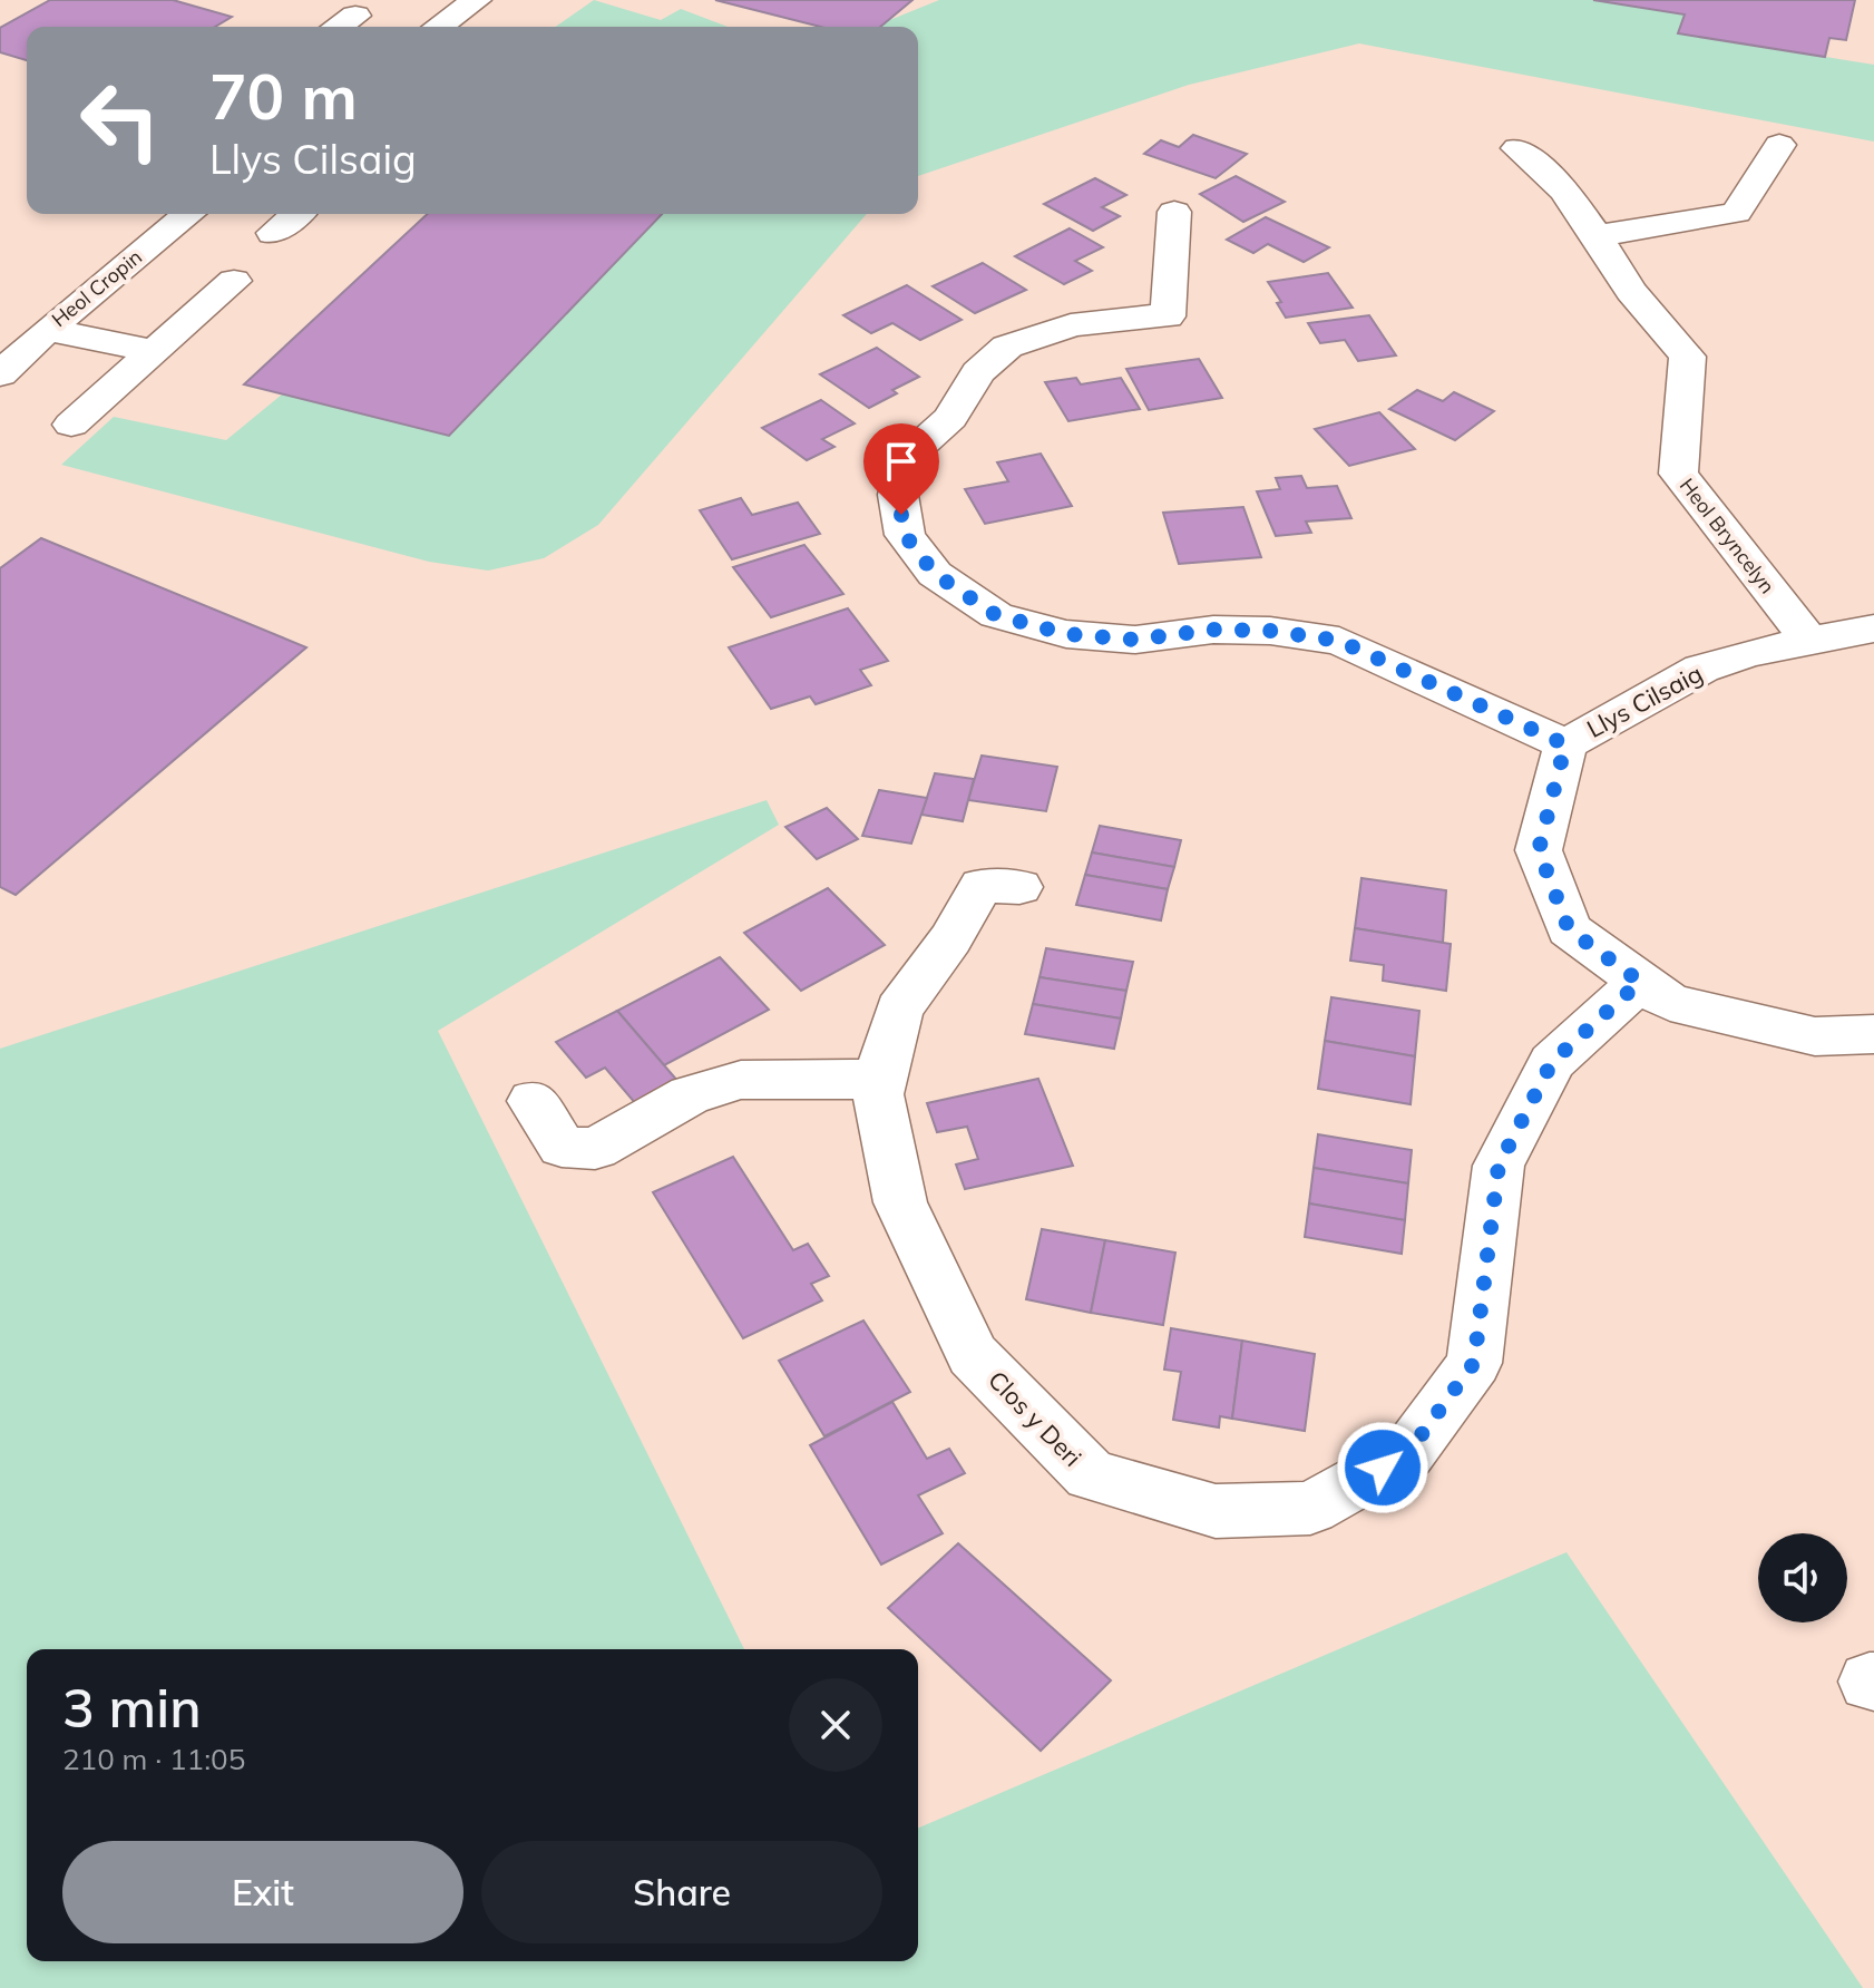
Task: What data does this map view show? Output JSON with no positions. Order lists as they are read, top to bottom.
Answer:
{
  "streets": {
    "street": [
      "Heol Cropin",
      "Heol Bryncelyn",
      "Llys Cilsaig",
      "Clos y Deri"
    ]
  },
  "crossings": [
    ["Heol Bryncelyn", "Llys Cilsaig"],
    ["Llys Cilsaig", "Clos y Deri"]
  ],
  "page": {
    "turn": ["70 m", "Llys Cilsaig"],
    "heading": ["3 min", "210 m · 11:05"],
    "buttons": ["Exit", "Share"]
  }
}
